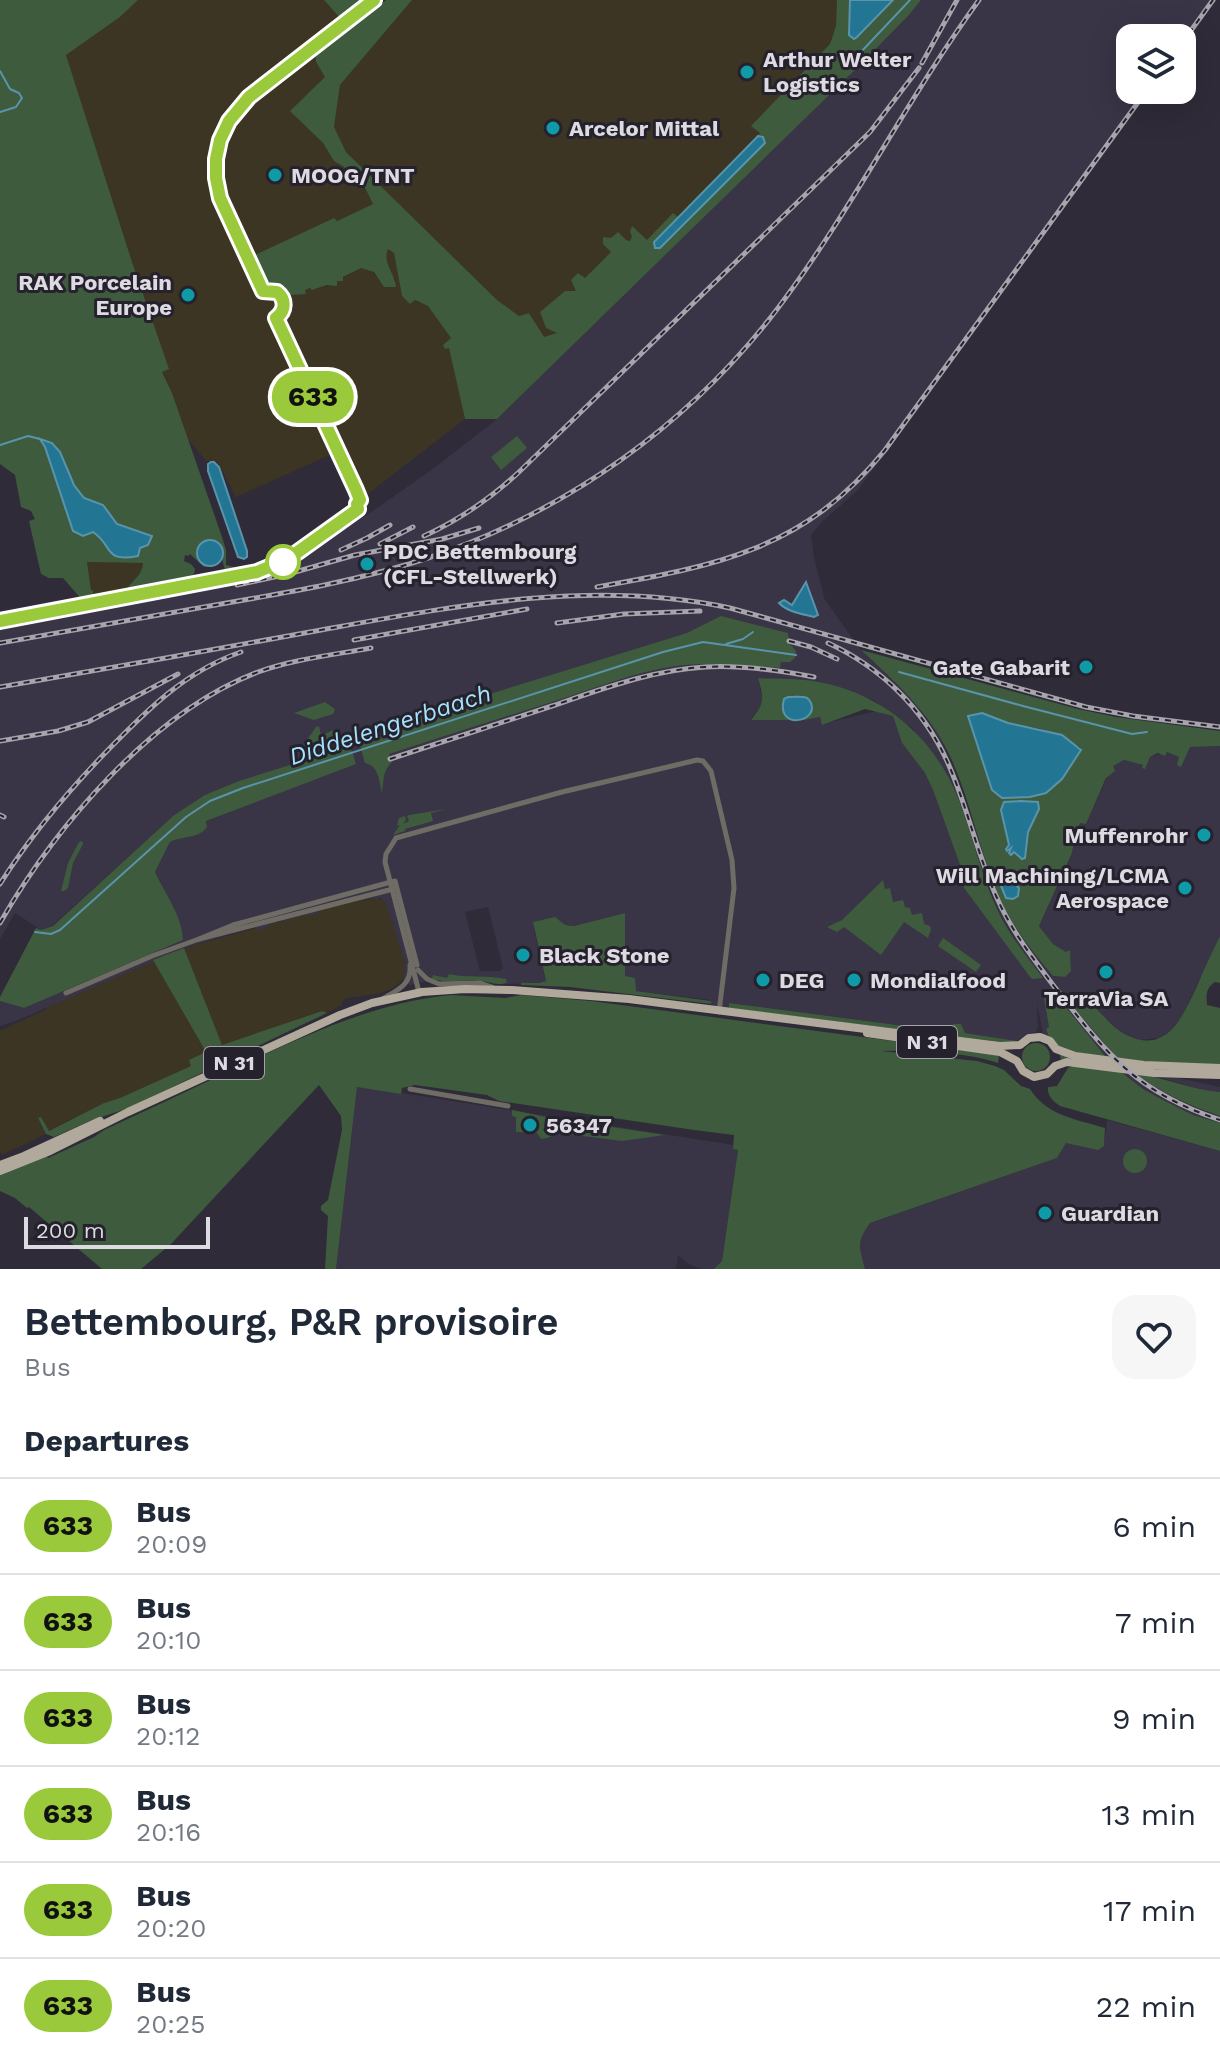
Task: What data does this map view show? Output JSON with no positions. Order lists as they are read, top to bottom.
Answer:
{
  "streets": {
    "main road": ["N 31"]
  },
  "water": ["Diddelengerbaach"],
  "places": [
    "Arthur Welter Logistics",
    "Arcelor Mittal",
    "MOOG/TNT",
    "RAK Porcelain Europe",
    "PDC Bettembourg (CFL-Stellwerk)",
    "Gate Gabarit",
    "Muffenrohr",
    "Will Machining/LCMA Aerospace",
    "Black Stone",
    "TerraVia SA",
    "DEG",
    "Mondialfood",
    "56347",
    "Guardian"
  ],
  "lines": ["bus line 633"],
  "scale_bar": "200 m",
  "page": {
    "on_map": "633",
    "scale": "200 m",
    "heading": [
      ["Bettembourg, P&R provisoire", "Bus"],
      "Departures"
    ],
    "list": [
      {
        "mark": "633",
        "name": "Bus",
        "note": "20:09",
        "value": "6 min"
      },
      {
        "mark": "633",
        "name": "Bus",
        "note": "20:10",
        "value": "7 min"
      },
      {
        "mark": "633",
        "name": "Bus",
        "note": "20:12",
        "value": "9 min"
      },
      {
        "mark": "633",
        "name": "Bus",
        "note": "20:16",
        "value": "13 min"
      },
      {
        "mark": "633",
        "name": "Bus",
        "note": "20:20",
        "value": "17 min"
      },
      {
        "mark": "633",
        "name": "Bus",
        "note": "20:25",
        "value": "22 min"
      }
    ]
  }
}
